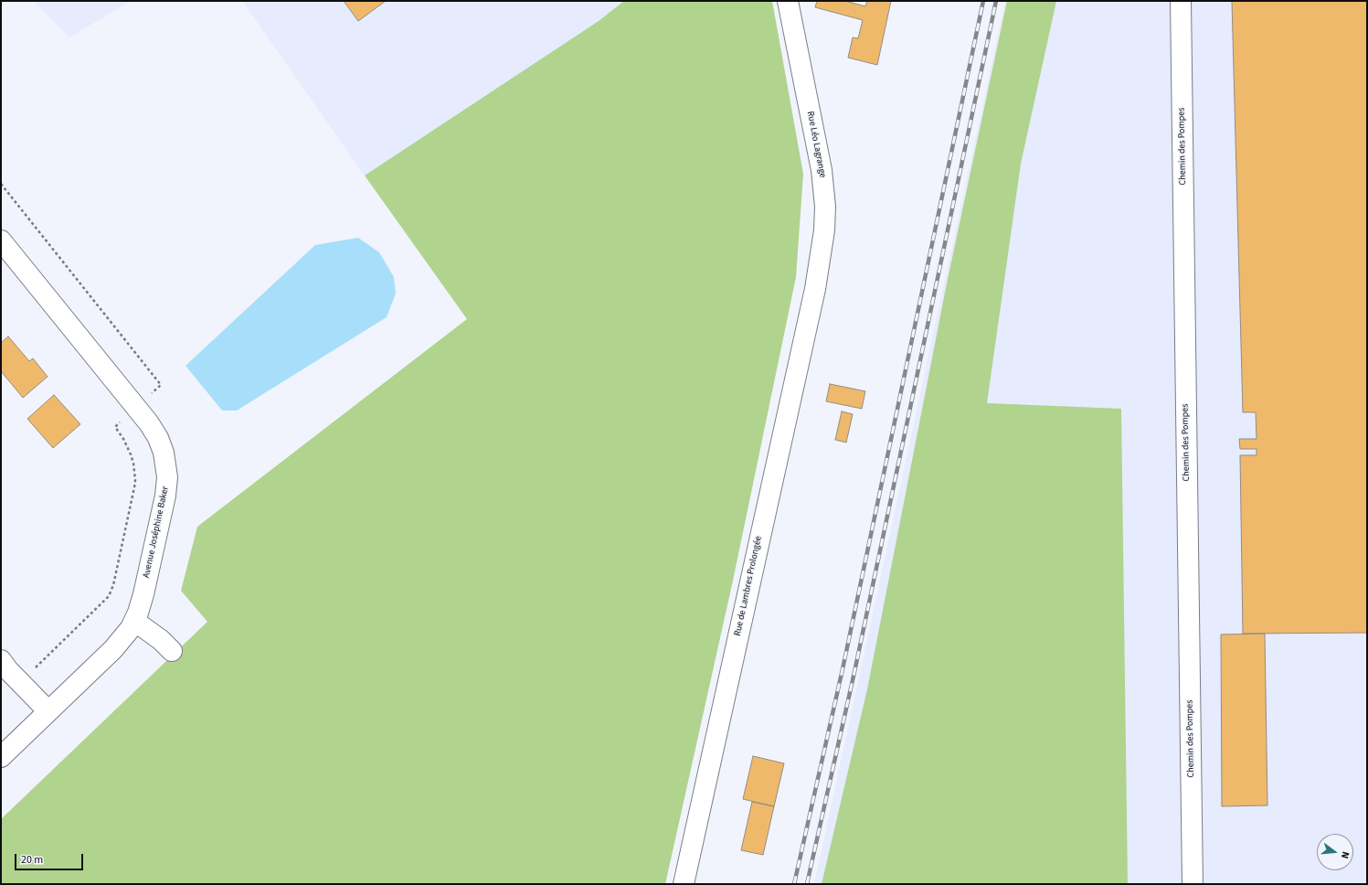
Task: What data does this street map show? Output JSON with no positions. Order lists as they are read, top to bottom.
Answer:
{
  "streets": {
    "street": [
      "Rue Léo Lagrange",
      "Chemin des Pompes",
      "Avenue Joséphine Baker",
      "Rue de Lambres Prolongée"
    ]
  },
  "crossings": [
    ["Rue Léo Lagrange", "Rue de Lambres Prolongée"]
  ],
  "scale_bar": "20 m",
  "north": "right"
}
